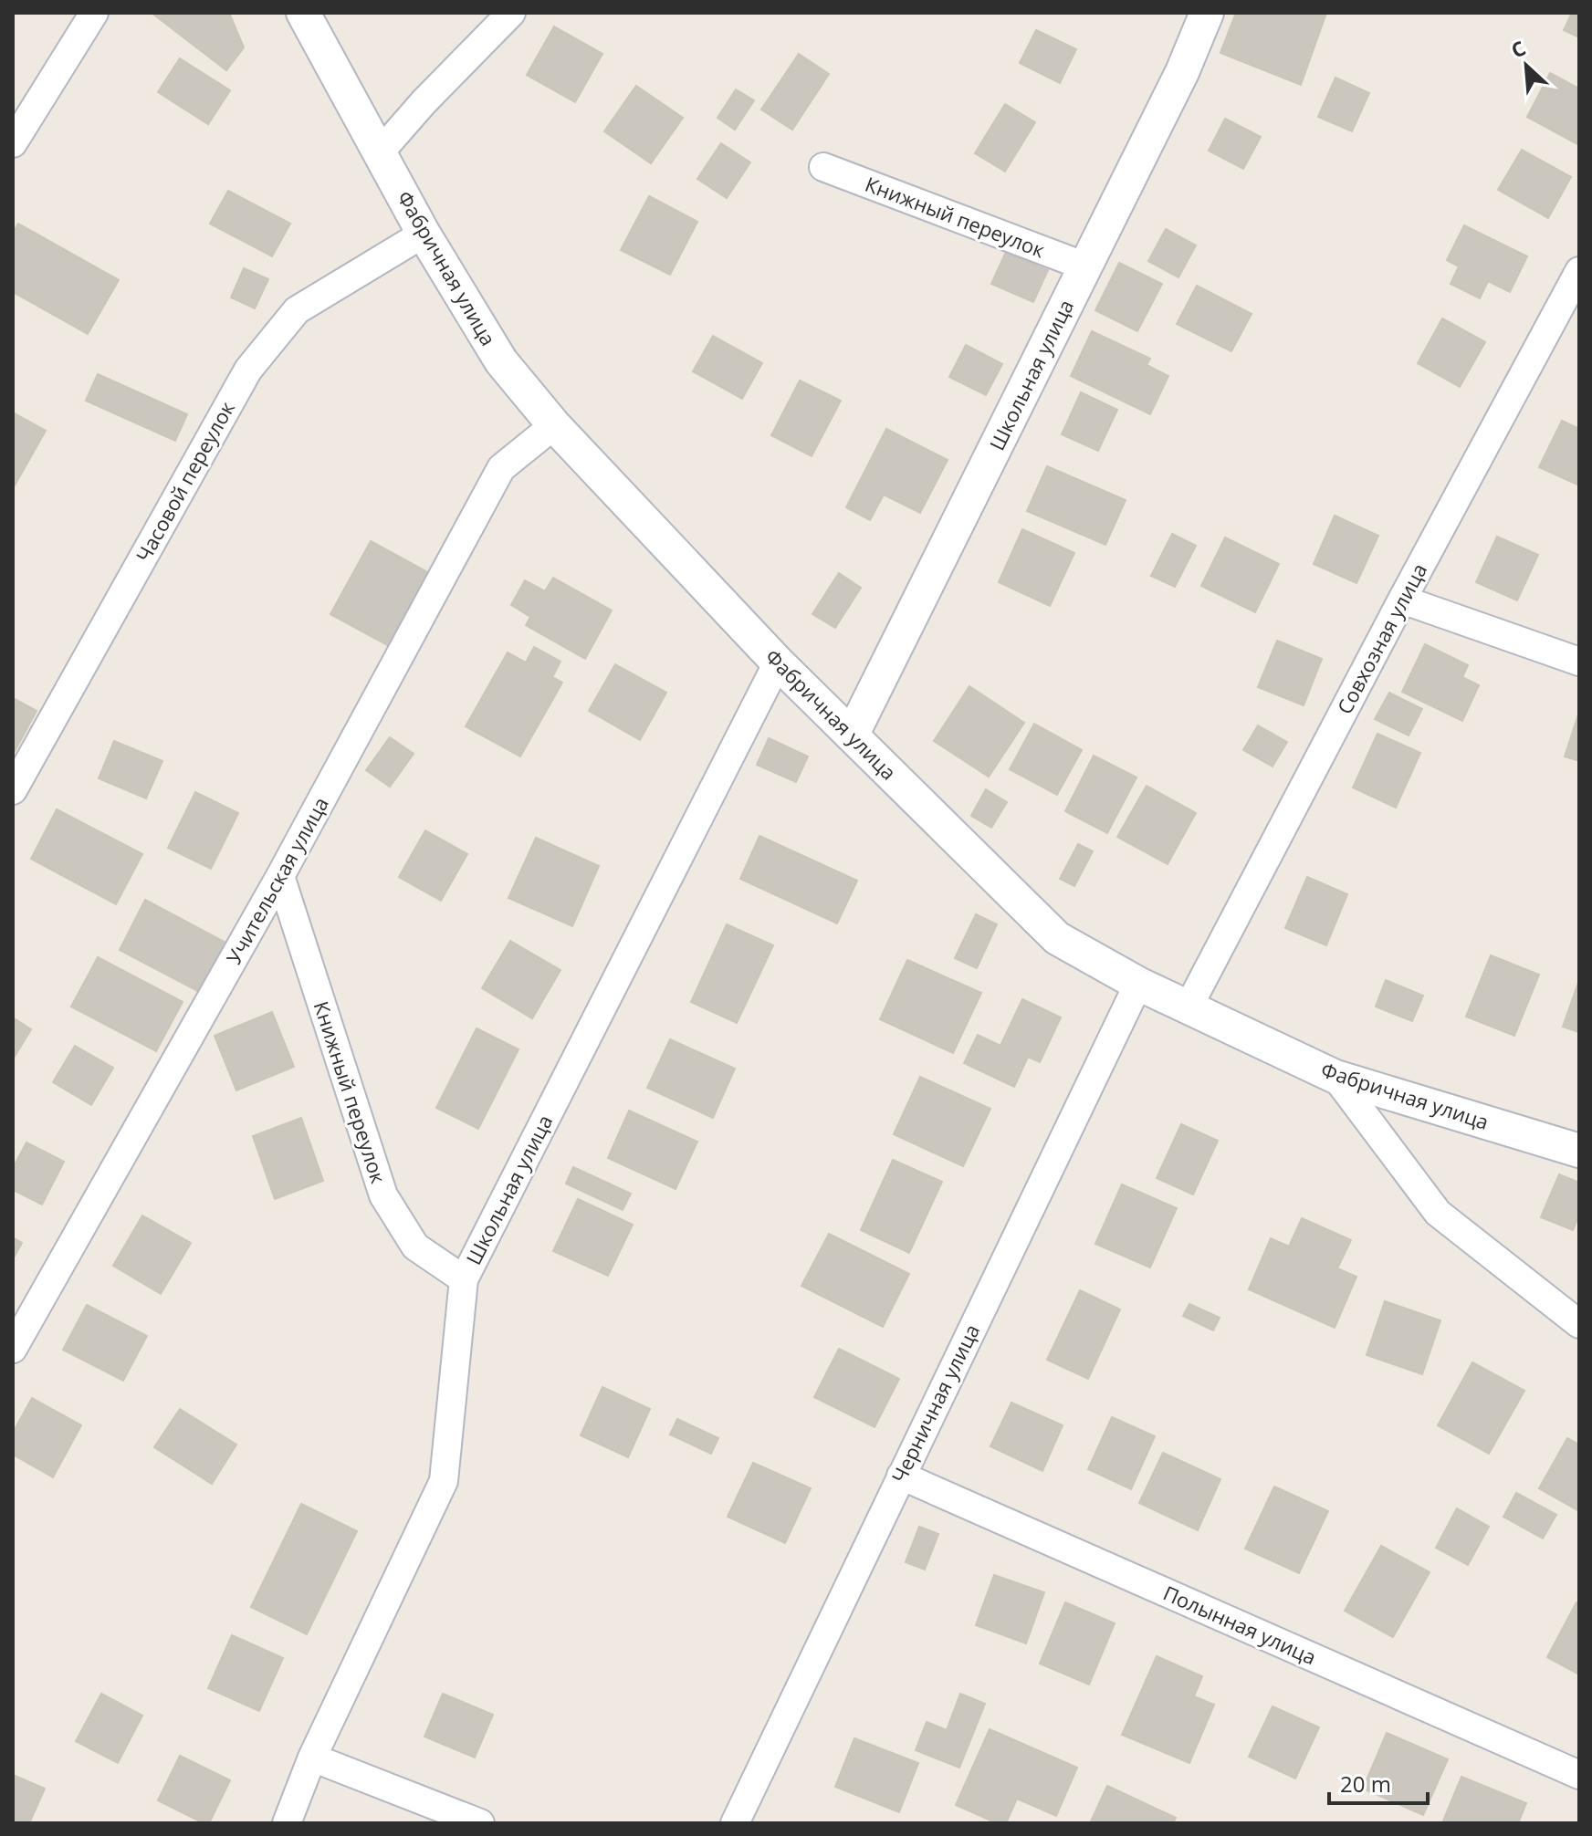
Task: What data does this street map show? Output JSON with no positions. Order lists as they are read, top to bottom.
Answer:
{
  "streets": {
    "street": [
      "Книжный переулок",
      "Фабричная улица",
      "Школьная улица",
      "Часовой переулок",
      "Совхозная улица",
      "Учительская улица",
      "Черничная улица",
      "Полынная улица"
    ]
  },
  "crossings": [
    ["Книжный переулок", "Школьная улица"],
    ["Книжный переулок", "Учительская улица"],
    ["Фабричная улица", "Школьная улица"],
    ["Фабричная улица", "Часовой переулок"],
    ["Фабричная улица", "Совхозная улица"],
    ["Фабричная улица", "Учительская улица"],
    ["Фабричная улица", "Черничная улица"],
    ["Черничная улица", "Полынная улица"]
  ],
  "scale_bar": "20 m",
  "north": "top left"
}
